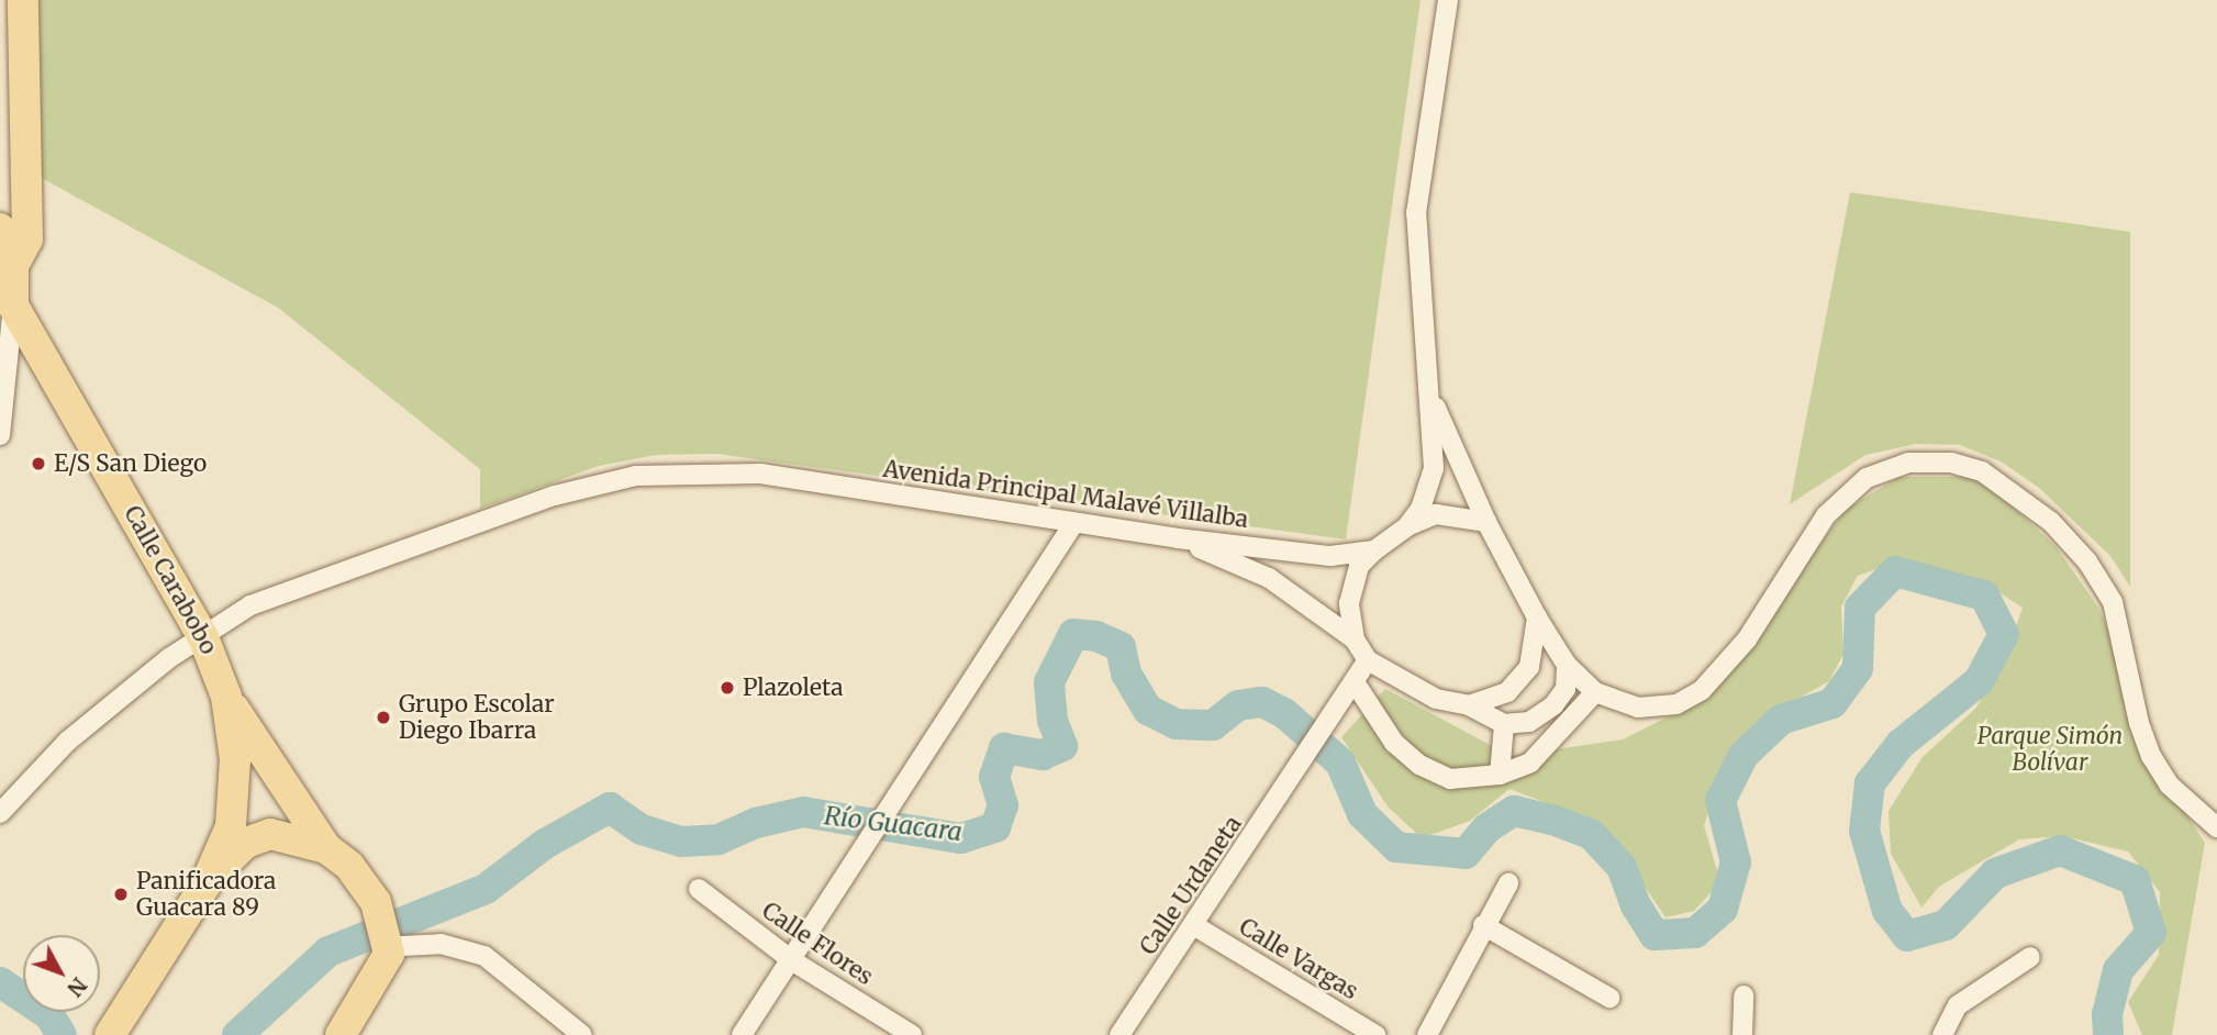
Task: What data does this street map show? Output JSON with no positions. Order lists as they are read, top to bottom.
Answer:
{
  "streets": {
    "main road": ["Calle Carabobo"],
    "street": [
      "Avenida Principal Malavé Villalba",
      "Calle Urdaneta",
      "Calle Flores",
      "Calle Vargas"
    ]
  },
  "crossings": [
    ["Avenida Principal Malavé Villalba", "Calle Carabobo"],
    ["Avenida Principal Malavé Villalba", "Calle Urdaneta"],
    ["Calle Urdaneta", "Calle Vargas"]
  ],
  "water": ["Río Guacara"],
  "parks": ["Parque Simón Bolívar"],
  "places": [
    "E/S San Diego",
    "Plazoleta",
    "Grupo Escolar Diego Ibarra",
    "Panificadora Guacara 89"
  ],
  "north": "bottom right"
}
